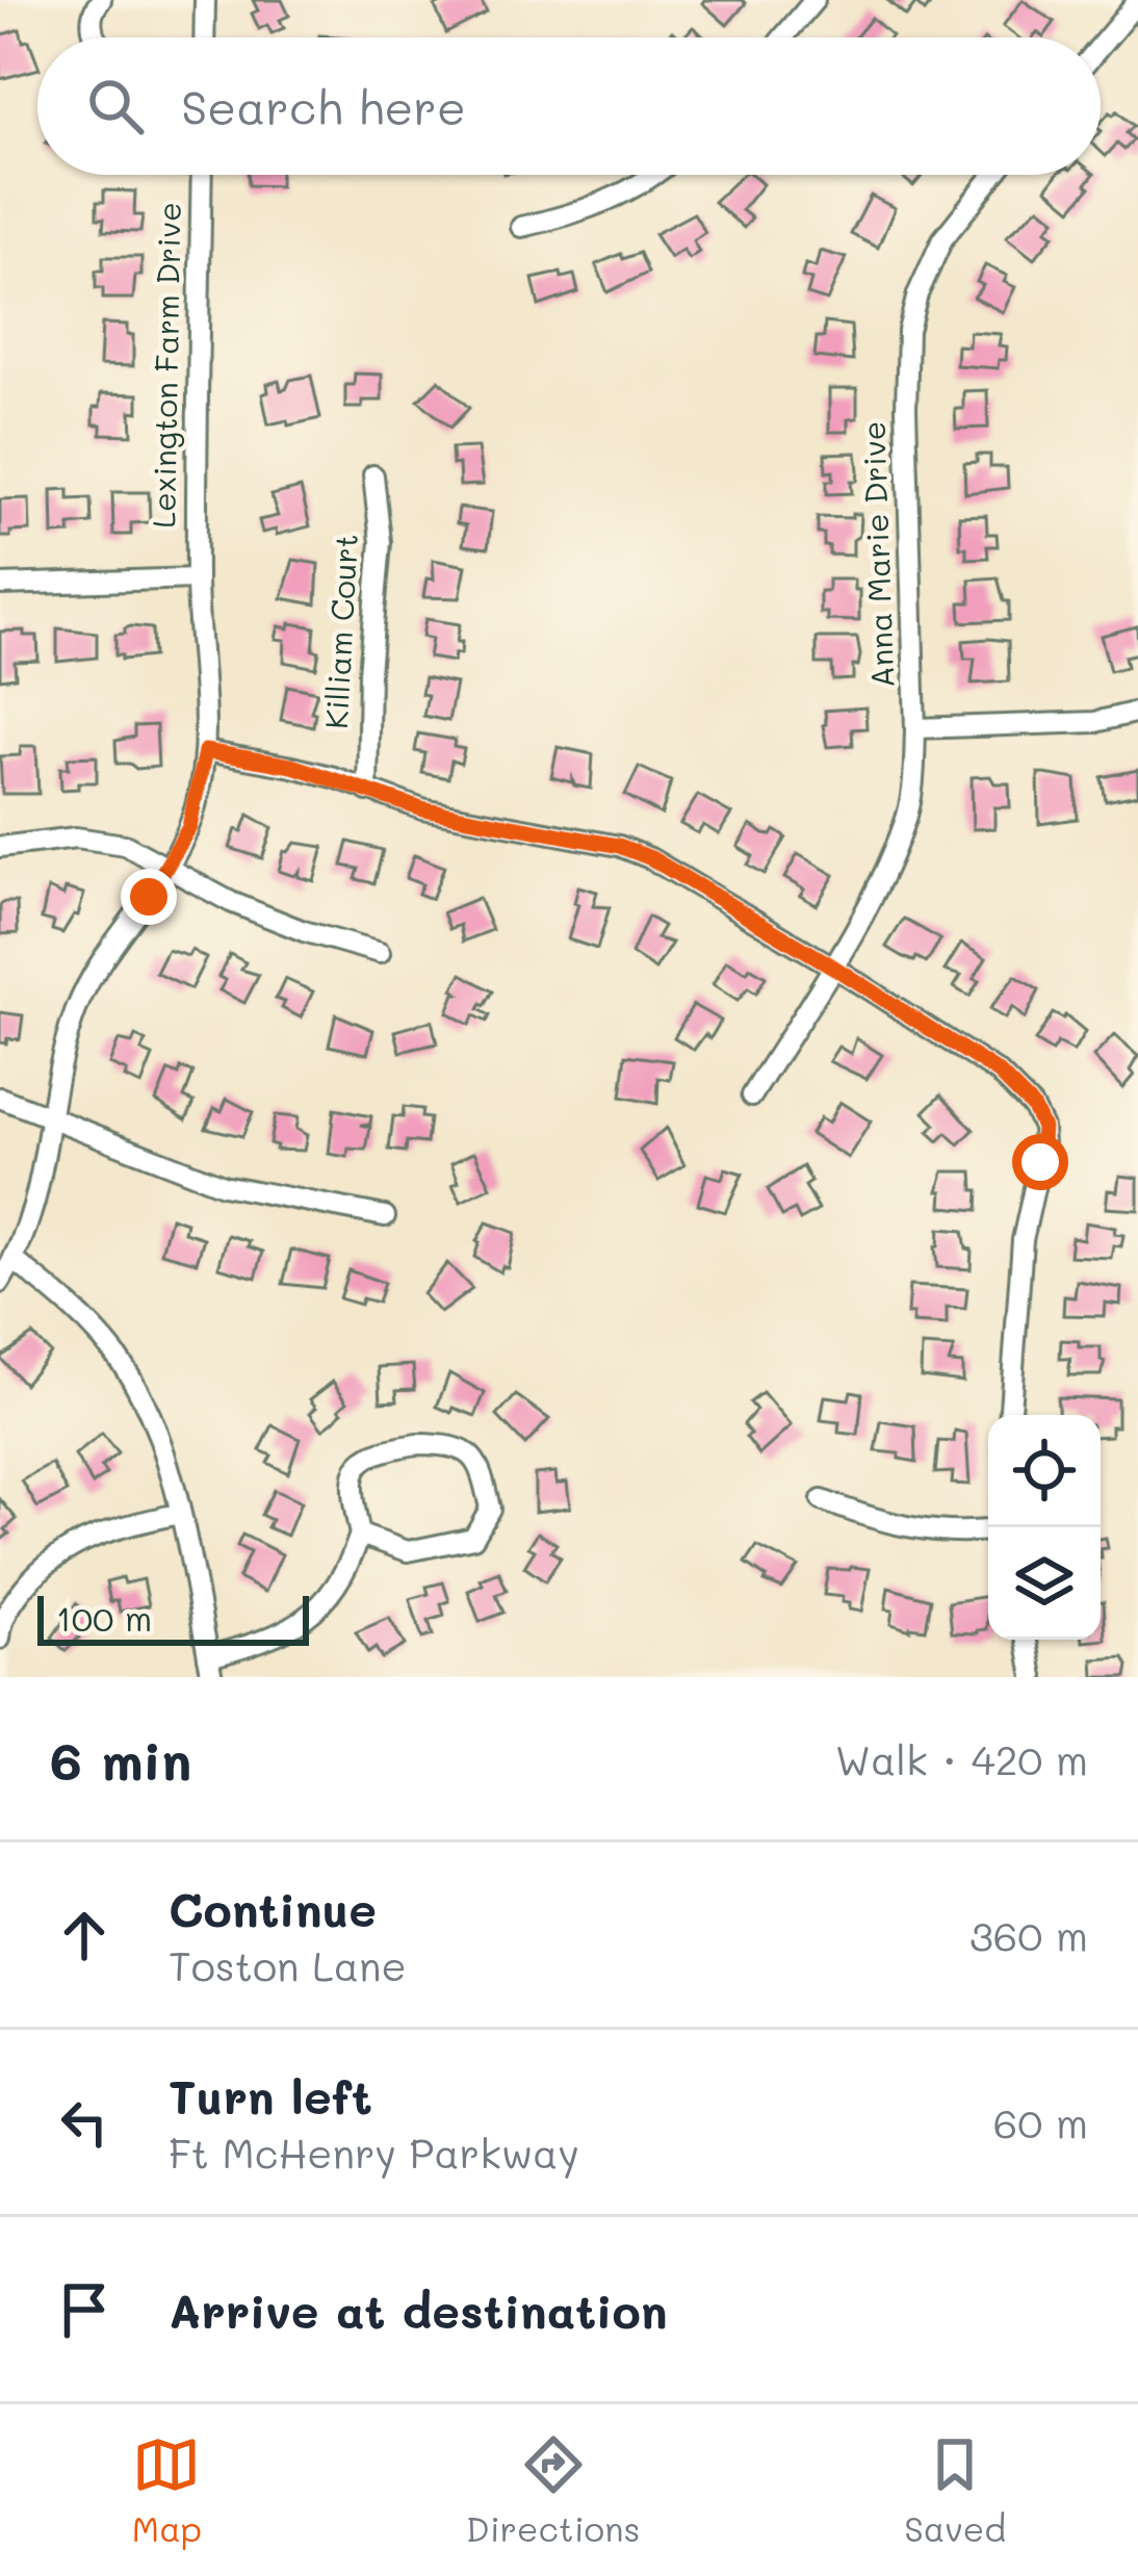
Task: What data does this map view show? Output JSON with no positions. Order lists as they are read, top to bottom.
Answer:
{
  "streets": {
    "street": ["Lexington Farm Drive", "Anna Marie Drive", "Killiam Court"]
  },
  "scale_bar": "100 m",
  "page": {
    "search": "Search here",
    "scale": "100 m",
    "heading": ["6 min", "Walk · 420 m"],
    "list": [
      ["Continue", "Toston Lane", "360 m"],
      ["Turn left", "Ft McHenry Parkway", "60 m"],
      "Arrive at destination"
    ],
    "nav": ["Map", "Directions", "Saved"]
  }
}
